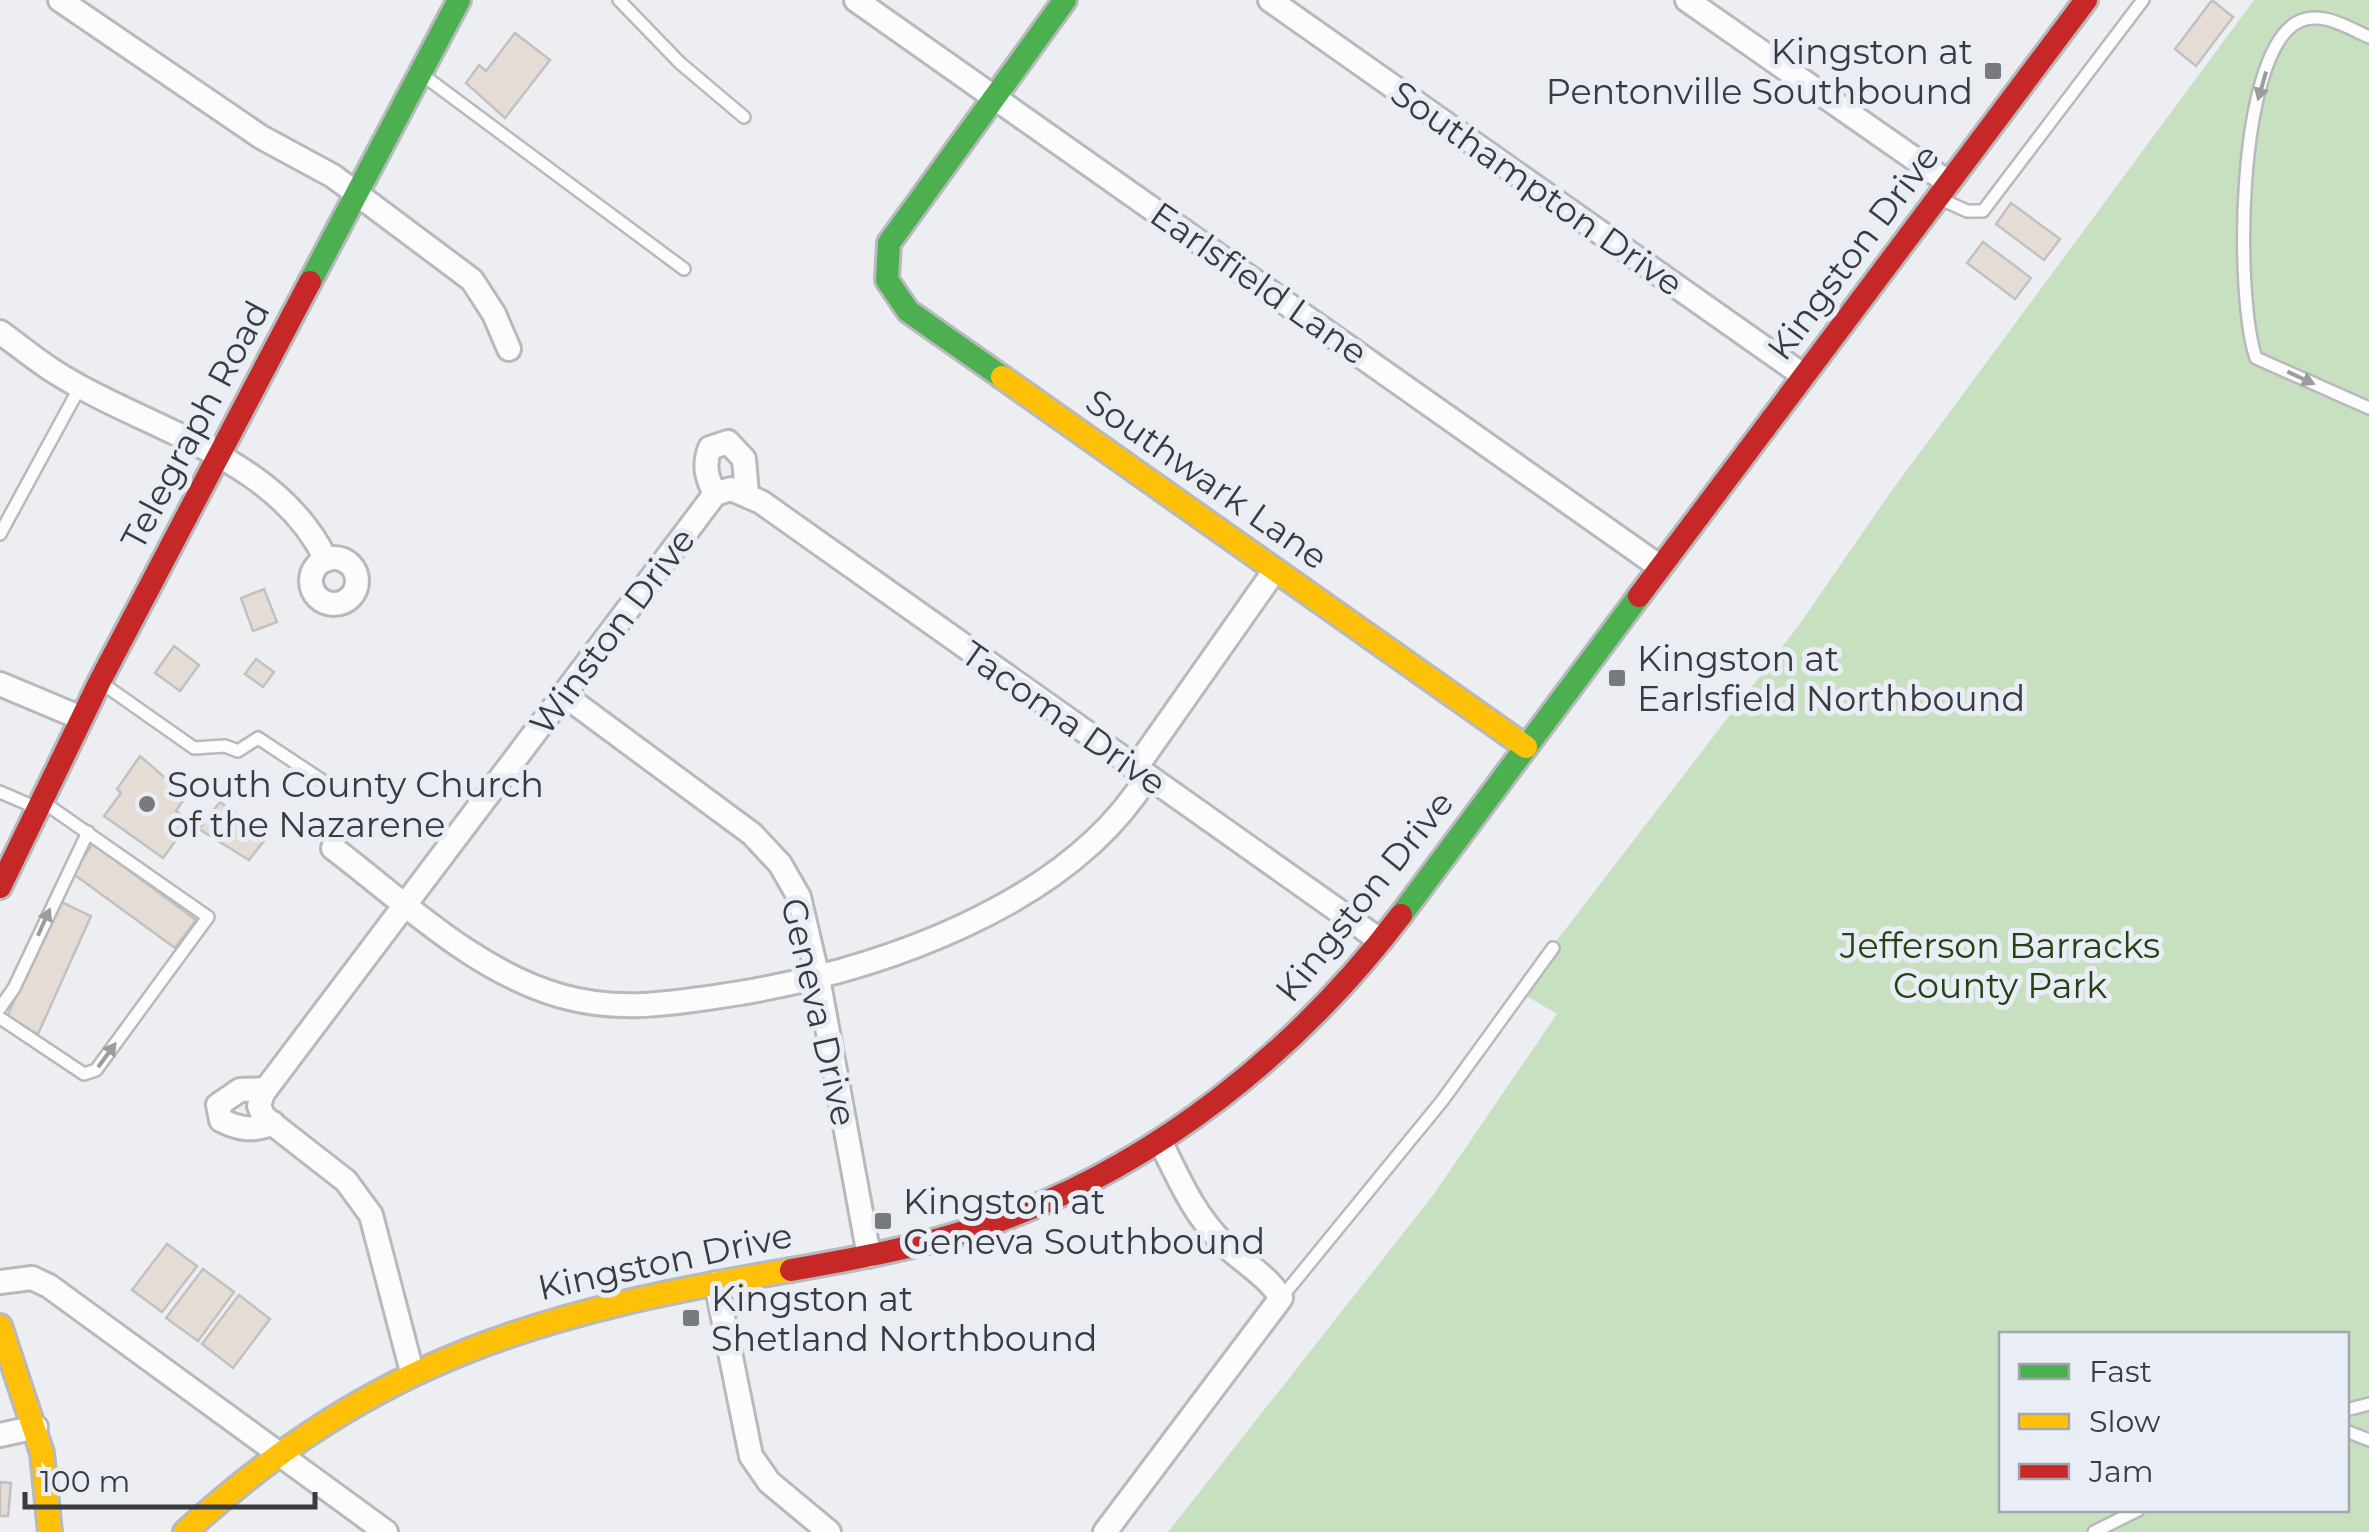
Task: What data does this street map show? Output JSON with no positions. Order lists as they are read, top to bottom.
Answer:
{
  "streets": {
    "main road": ["Kingston Drive", "Telegraph Road", "Southwark Lane"],
    "street": [
      "Southampton Drive",
      "Earlsfield Lane",
      "Winston Drive",
      "Tacoma Drive",
      "Geneva Drive"
    ]
  },
  "crossings": [
    ["Southampton Drive", "Kingston Drive"],
    ["Kingston Drive", "Earlsfield Lane"],
    ["Kingston Drive", "Southwark Lane"],
    ["Kingston Drive", "Winston Drive"],
    ["Kingston Drive", "Tacoma Drive"],
    ["Kingston Drive", "Geneva Drive"],
    ["Earlsfield Lane", "Southwark Lane"],
    ["Winston Drive", "Geneva Drive"]
  ],
  "parks": ["Jefferson Barracks County Park"],
  "places": {
    "transit": [
      "Kingston at Pentonville Southbound",
      "Kingston at Earlsfield Northbound",
      "Kingston at Geneva Southbound",
      "Kingston at Shetland Northbound"
    ],
    "other": ["South County Church of the Nazarene"]
  },
  "legend": ["Fast", "Slow", "Jam"],
  "scale_bar": "100 m"
}
